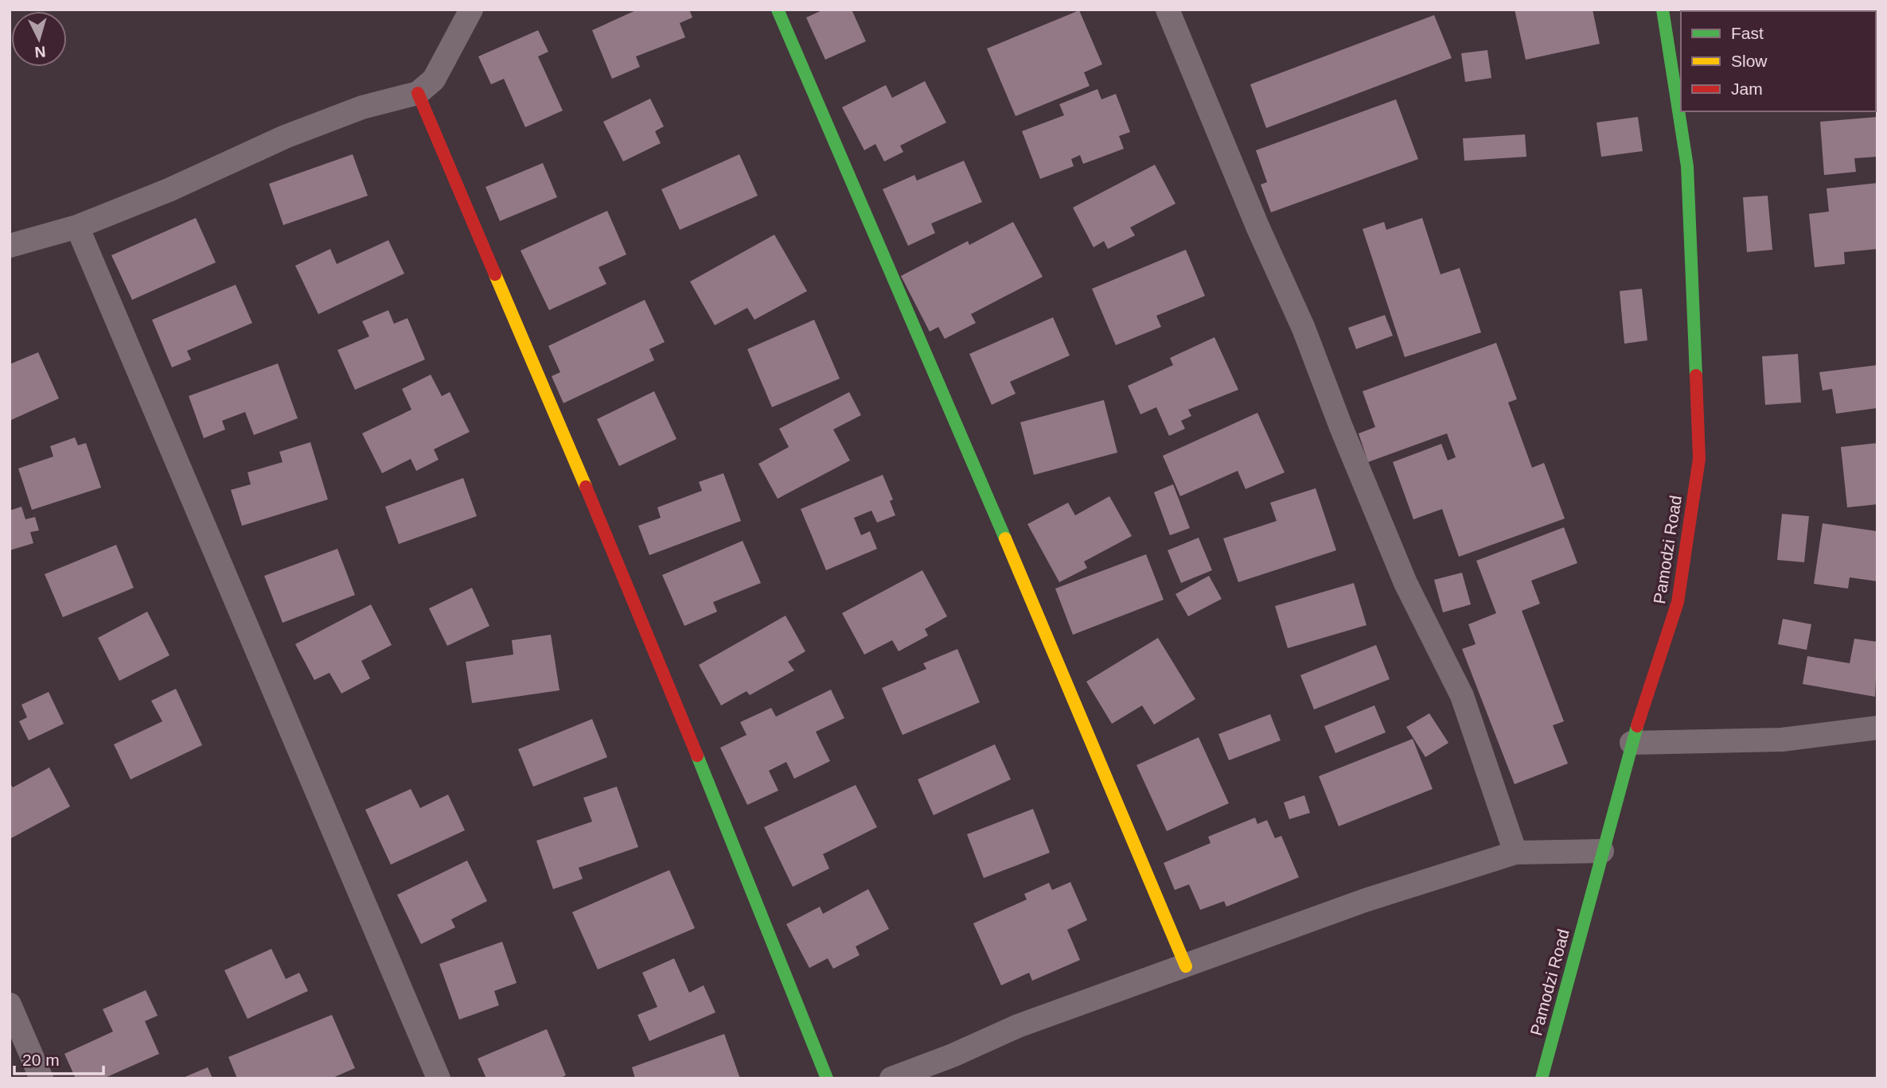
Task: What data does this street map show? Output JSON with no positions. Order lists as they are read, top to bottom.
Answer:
{
  "streets": {
    "street": ["Pamodzi Road"]
  },
  "legend": ["Fast", "Slow", "Jam"],
  "scale_bar": "20 m",
  "north": "bottom"
}
